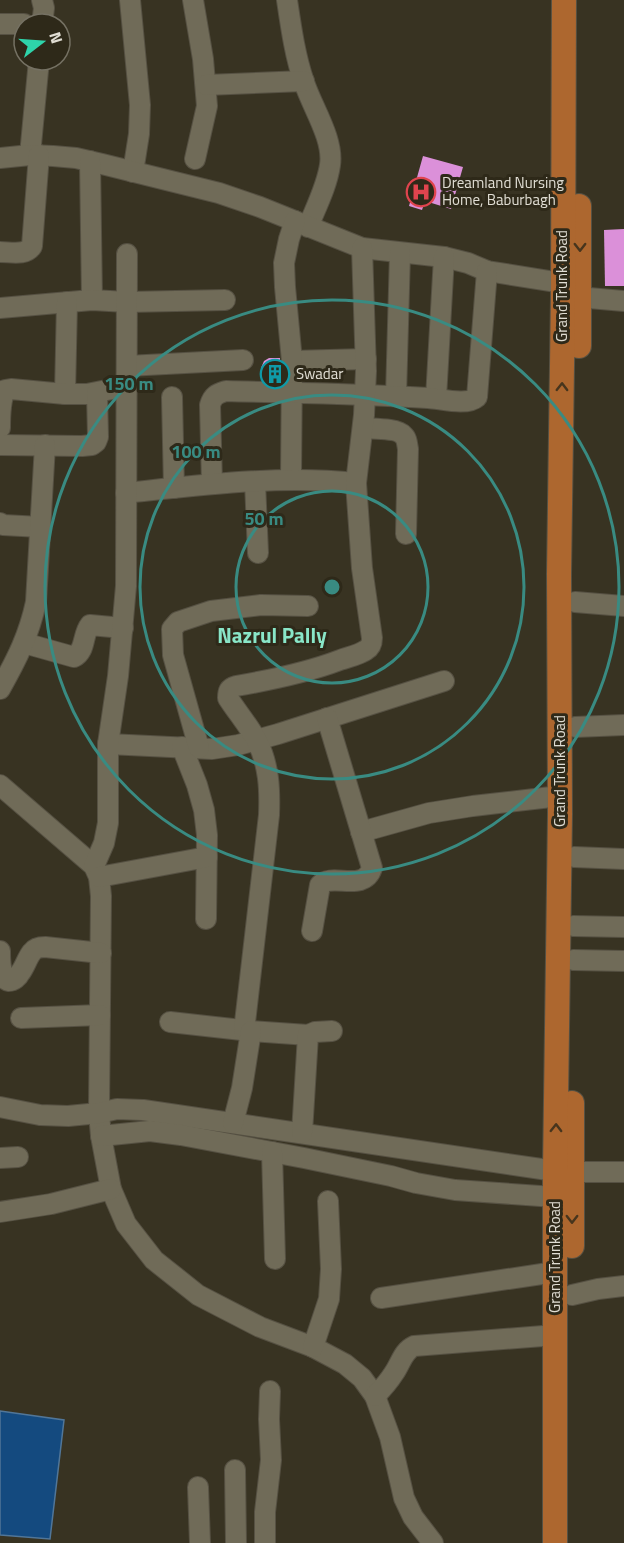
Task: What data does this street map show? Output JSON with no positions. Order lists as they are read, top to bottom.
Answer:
{
  "streets": {
    "main road": ["Grand Trunk Road"]
  },
  "districts": ["Nazrul Pally"],
  "places": {
    "hospital": ["Dreamland Nursing Home, Baburbagh"],
    "building": ["Swadar"]
  },
  "north": "right",
  "rings": ["150 m", "100 m", "50 m"]
}
